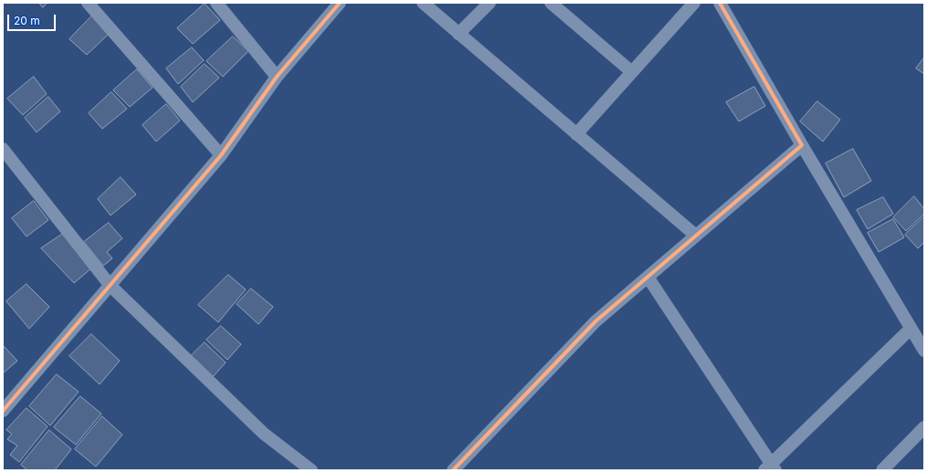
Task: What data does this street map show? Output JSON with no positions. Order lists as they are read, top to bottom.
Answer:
{
  "scale_bar": "20 m"
}
